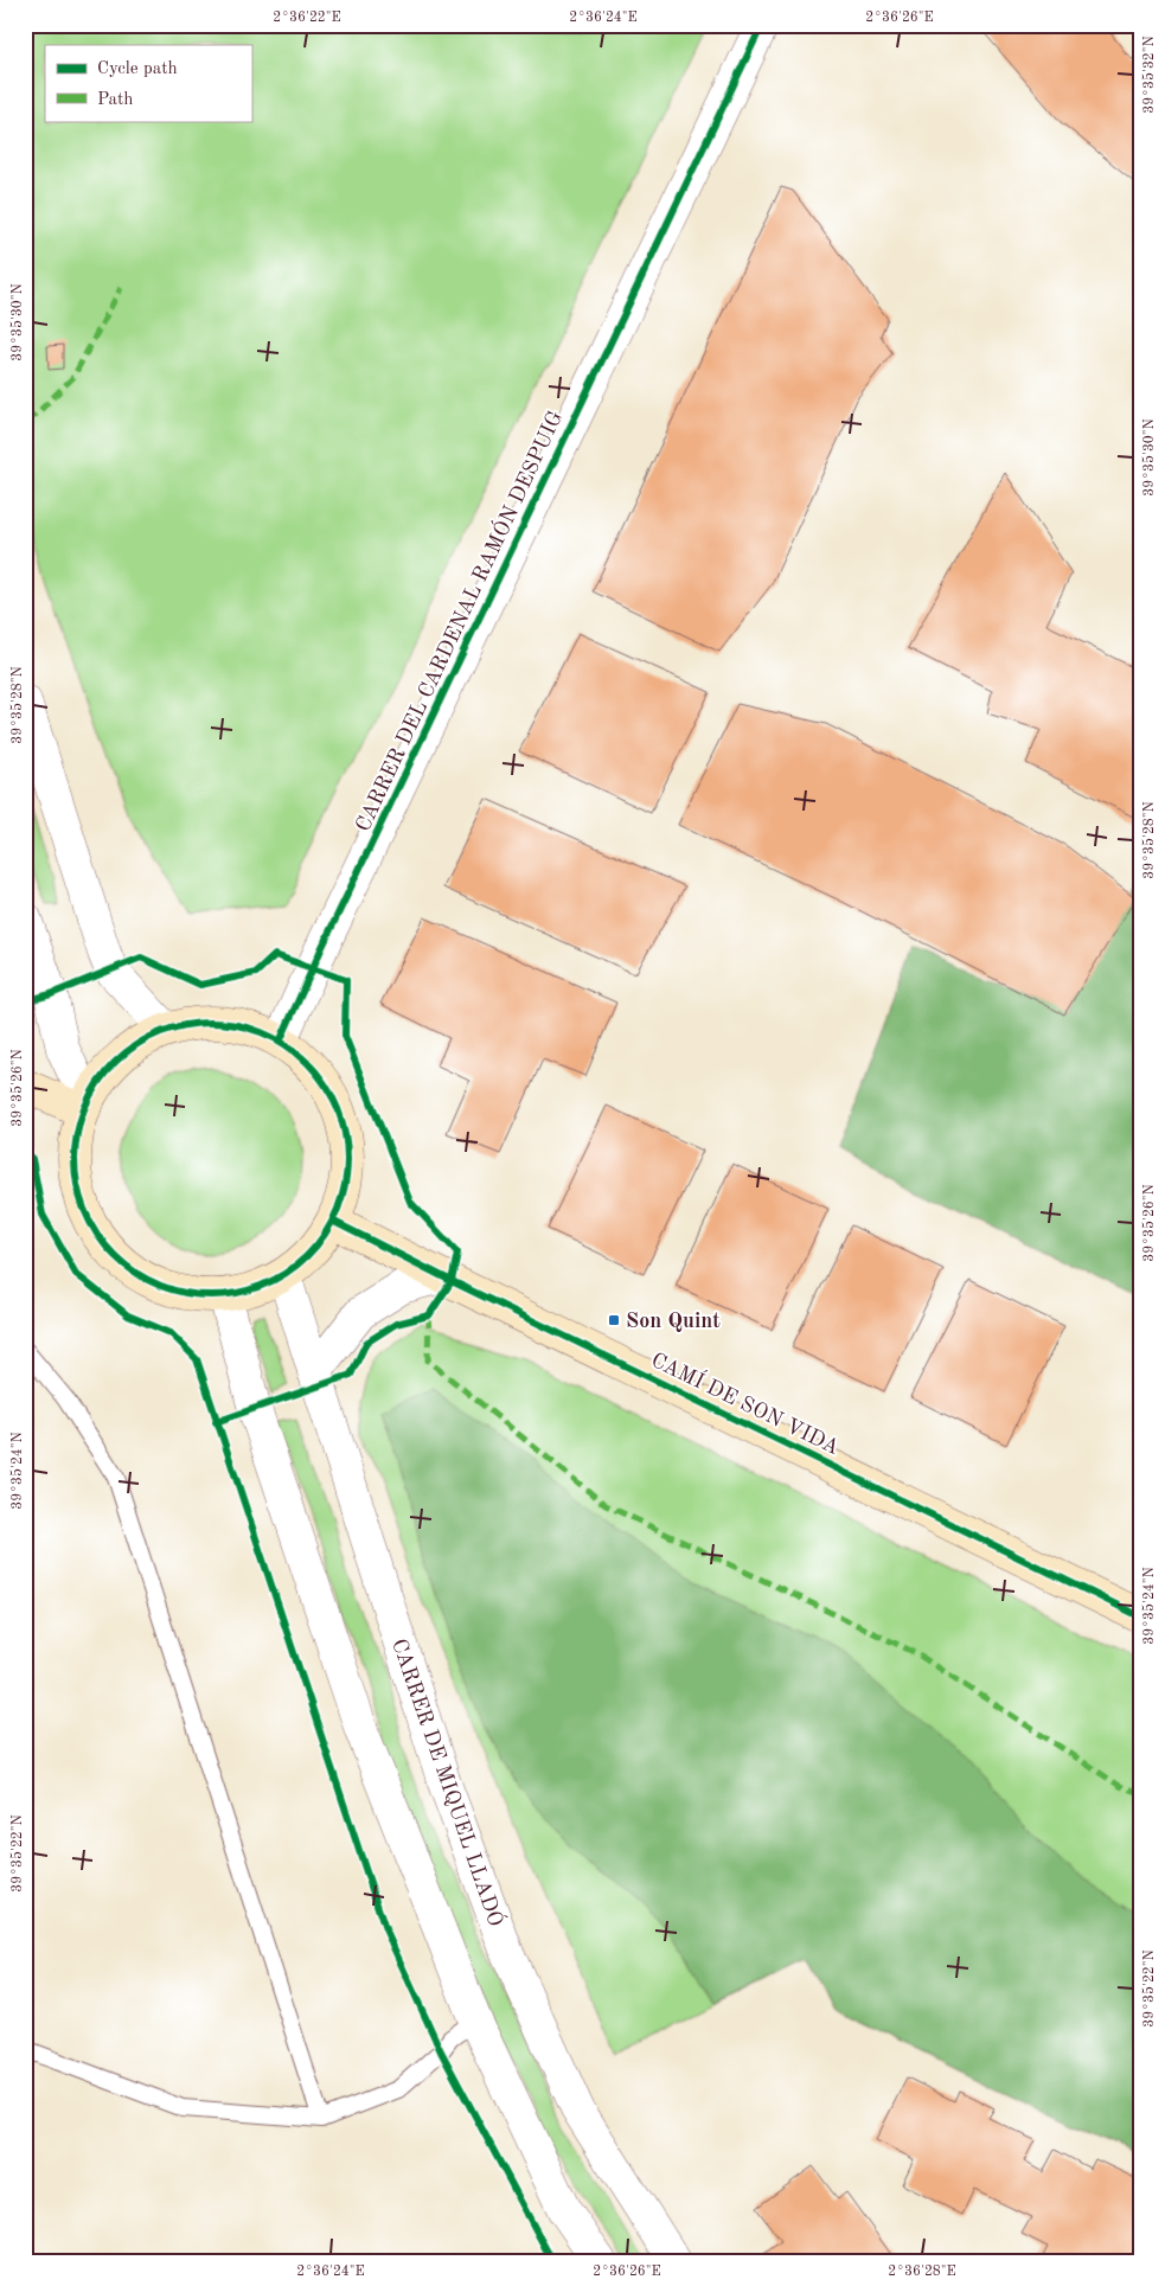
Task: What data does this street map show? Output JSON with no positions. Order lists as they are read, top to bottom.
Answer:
{
  "streets": {
    "street": ["CARRER DEL CARDENAL RAMÓN DESPUIG", "CAMÍ DE SON VIDA", "CARRER DE MIQUEL LLADÓ"]
  },
  "places": {
    "transit": ["Son Quint"]
  },
  "legend": ["Cycle path", "Path"],
  "coordinates": [
    "2°36'22\"E",
    "2°36'24\"E",
    "2°36'26\"E",
    "39°35'32\"N",
    "39°35'30\"N",
    "39°35'28\"N",
    "39°35'26\"N",
    "39°35'24\"N",
    "39°35'22\"N",
    "2°36'28\"E"
  ]
}
